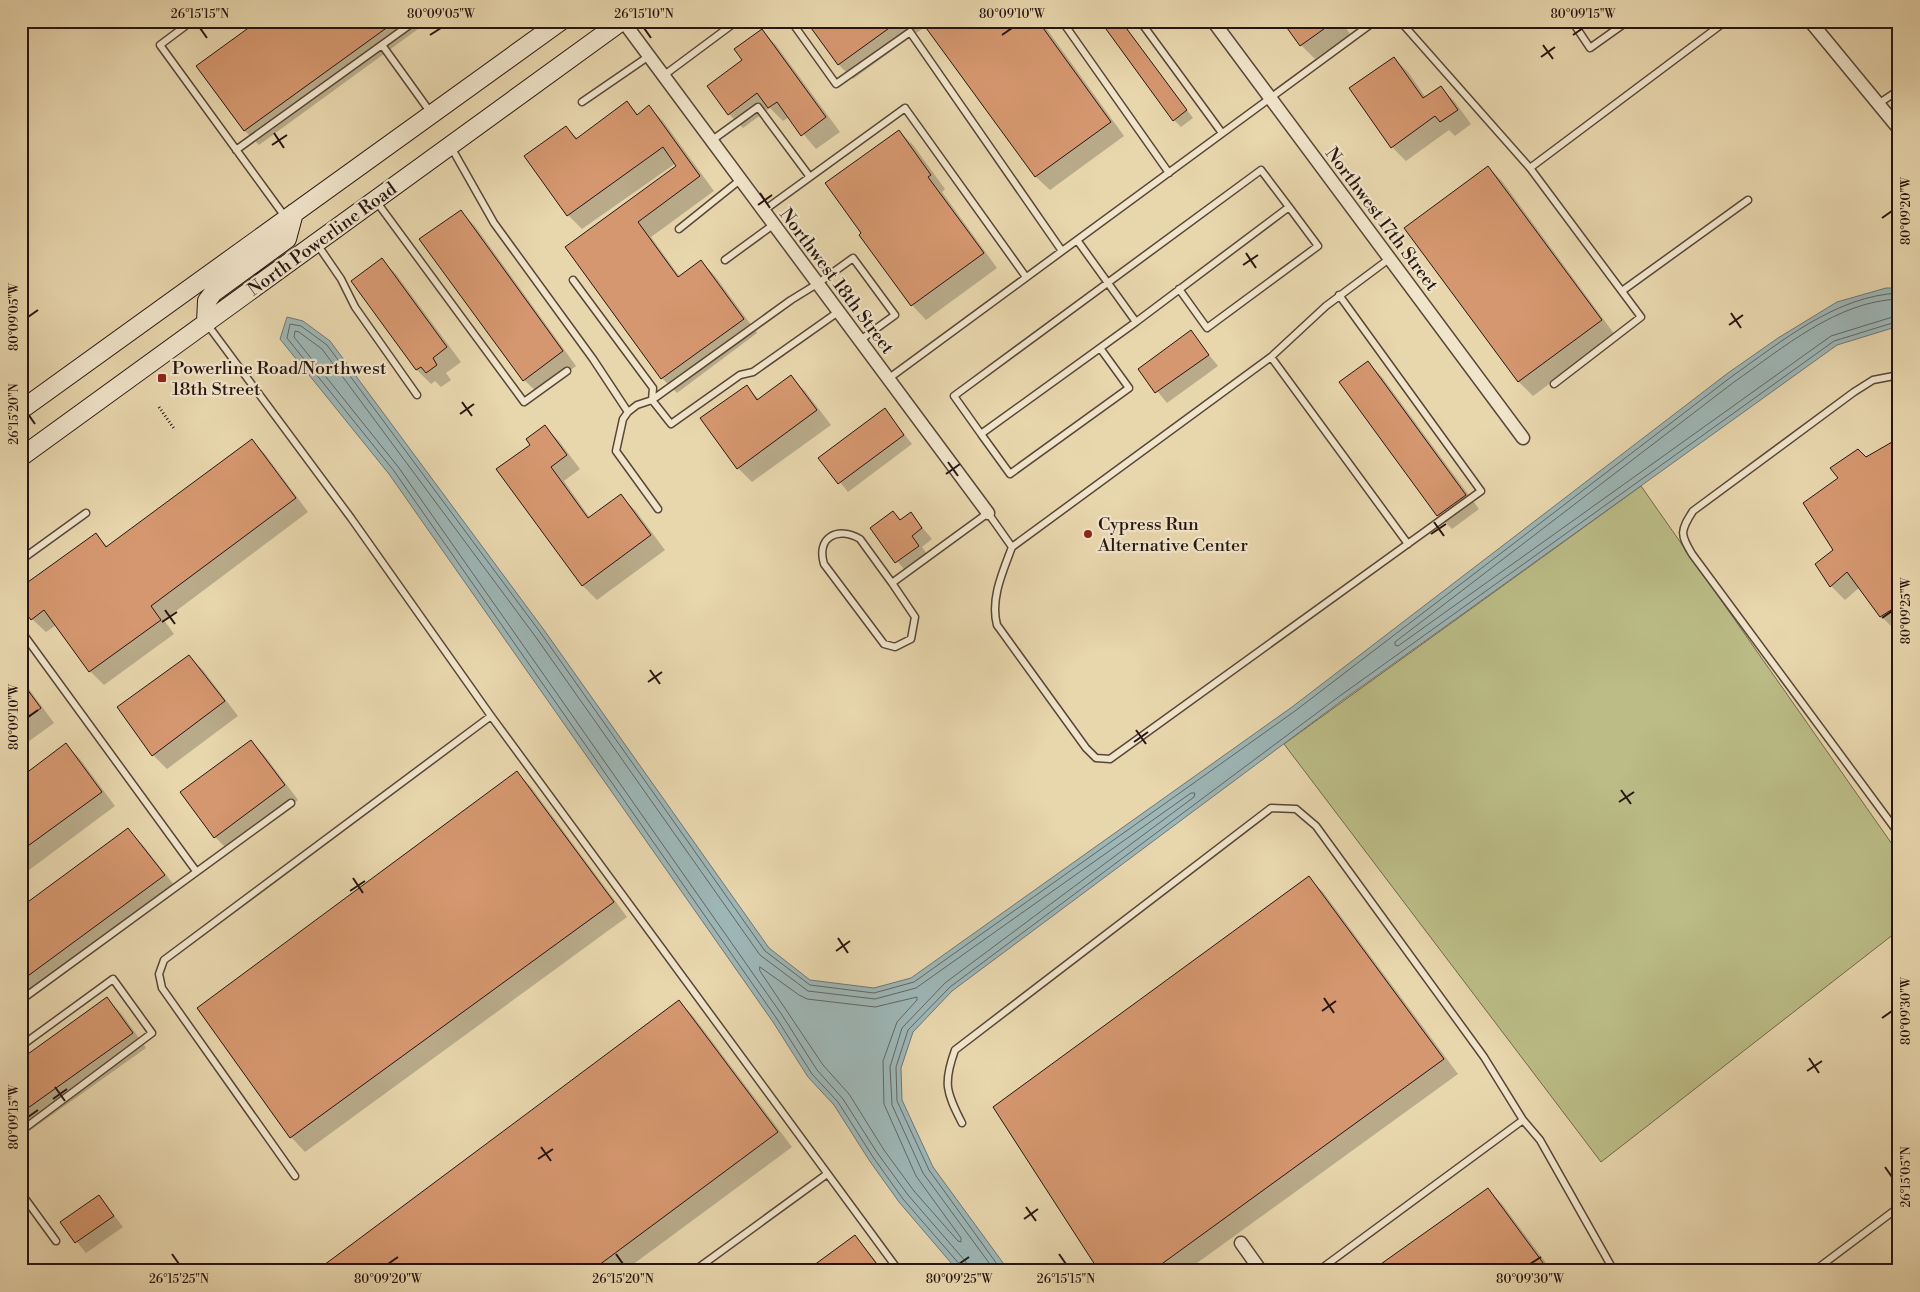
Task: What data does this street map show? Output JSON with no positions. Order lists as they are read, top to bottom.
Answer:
{
  "streets": {
    "main road": ["North Powerline Road"],
    "street": ["Northwest 17th Street", "Northwest 18th Street"]
  },
  "crossings": [
    ["North Powerline Road", "Northwest 18th Street"]
  ],
  "places": {
    "transit": ["Powerline Road/Northwest 18th Street"],
    "other": ["Cypress Run Alternative Center"]
  },
  "coordinates": [
    "26°15'15\"N",
    "80°09'05\"W",
    "26°15'10\"N",
    "80°09'10\"W",
    "80°09'15\"W",
    "80°09'20\"W",
    "26°15'20\"N",
    "80°09'25\"W",
    "80°09'30\"W",
    "26°15'05\"N",
    "26°15'25\"N"
  ]
}
